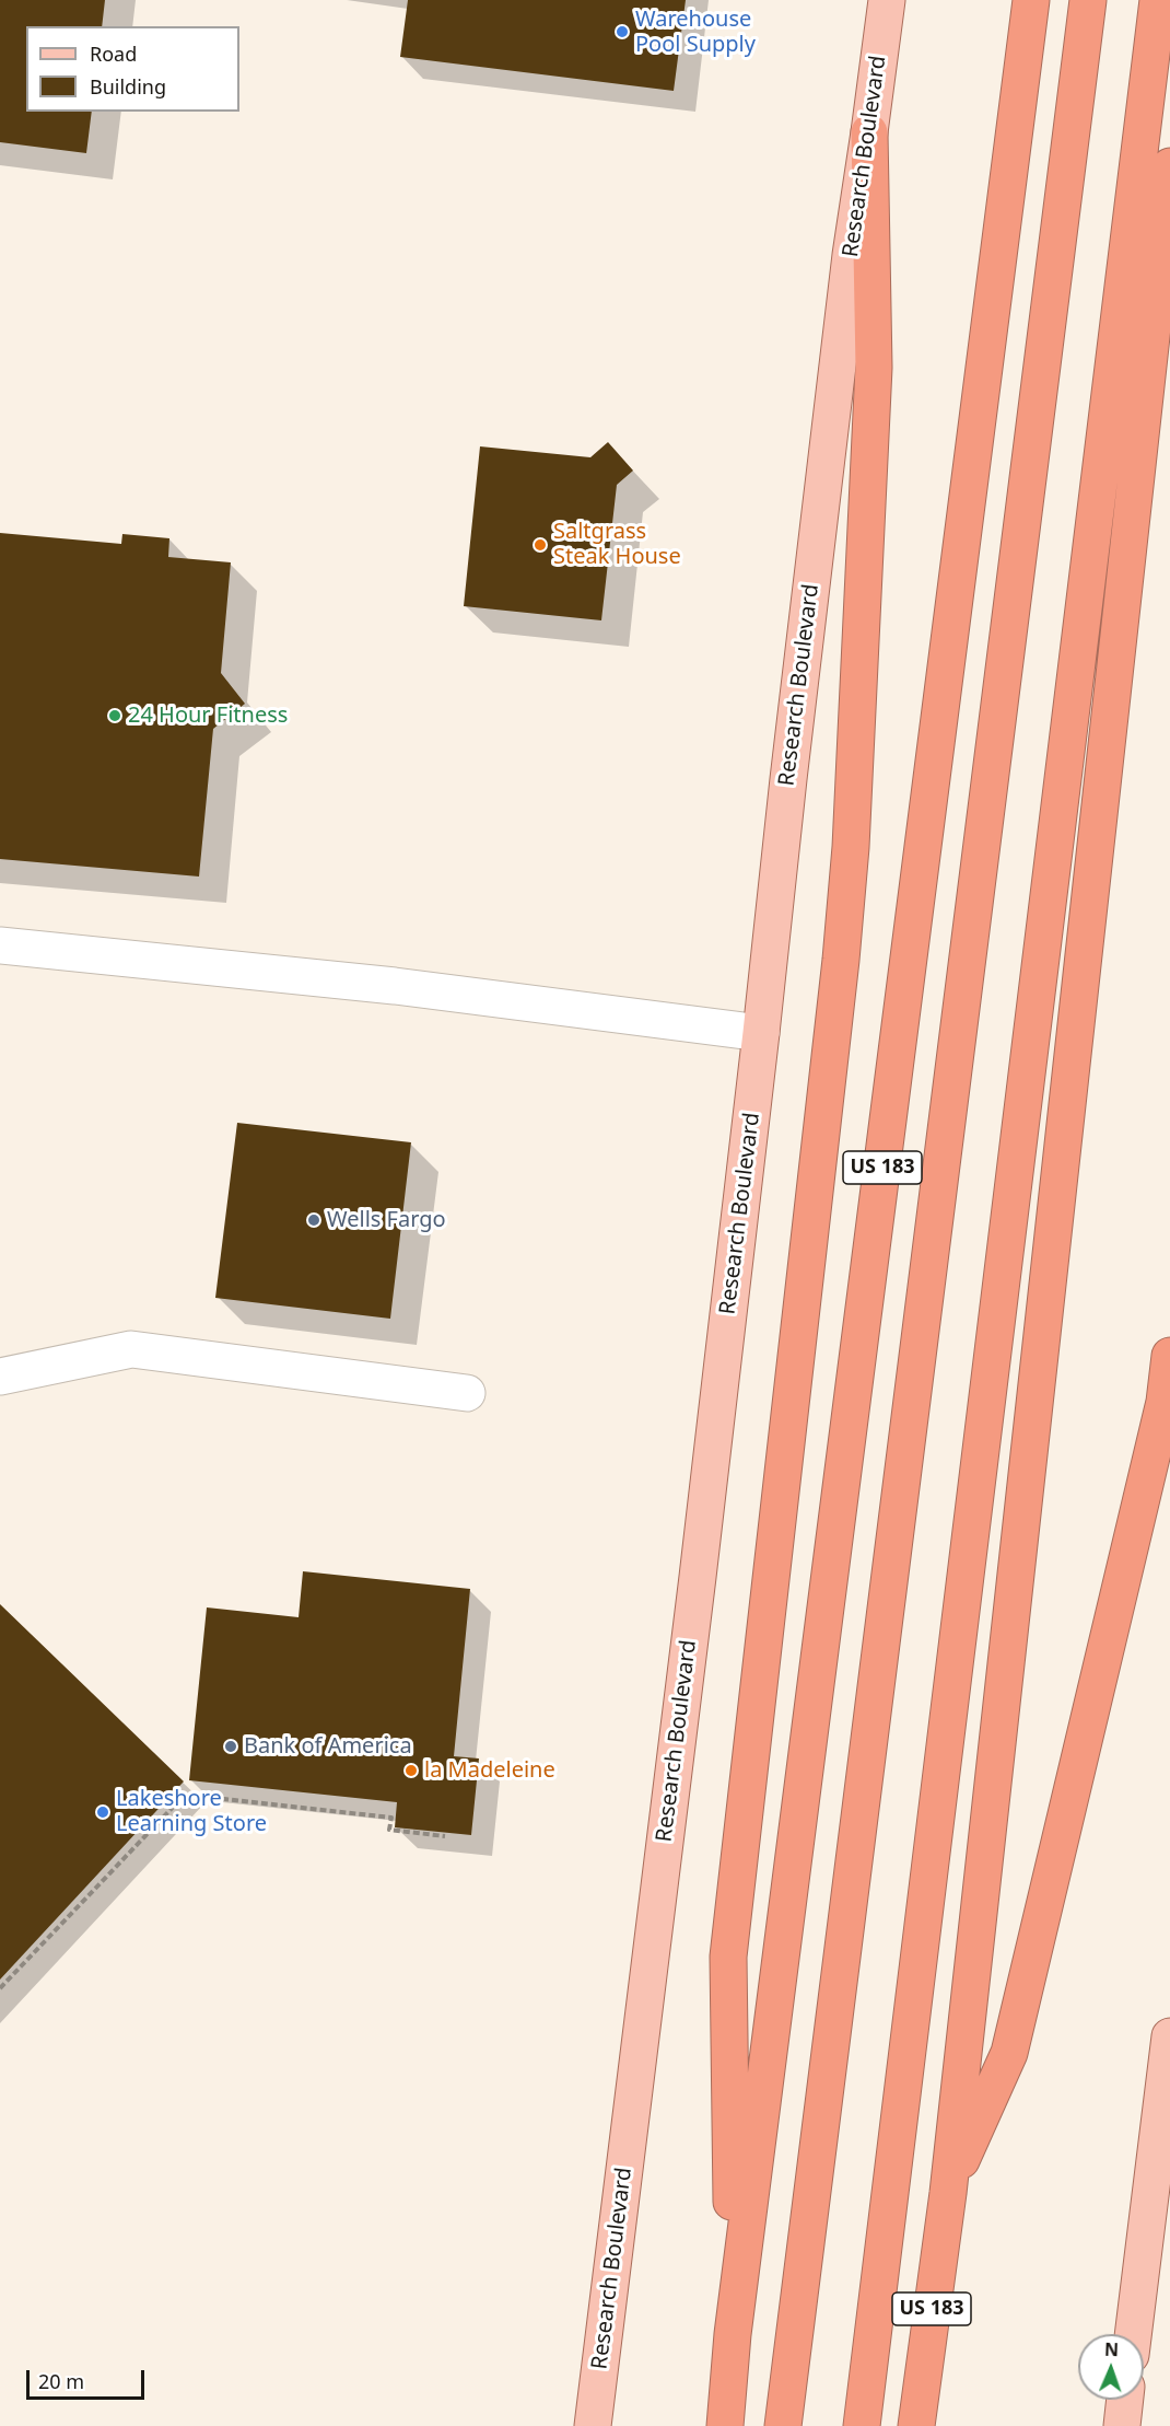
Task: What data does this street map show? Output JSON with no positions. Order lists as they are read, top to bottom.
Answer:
{
  "streets": {
    "highway": ["US 183"],
    "main road": ["Research Boulevard"]
  },
  "places": [
    "Warehouse Pool Supply",
    "Saltgrass Steak House",
    "24 Hour Fitness",
    "Wells Fargo",
    "Bank of America",
    "la Madeleine",
    "Lakeshore Learning Store"
  ],
  "legend": ["Road", "Building"],
  "scale_bar": "20 m",
  "north": "top"
}
